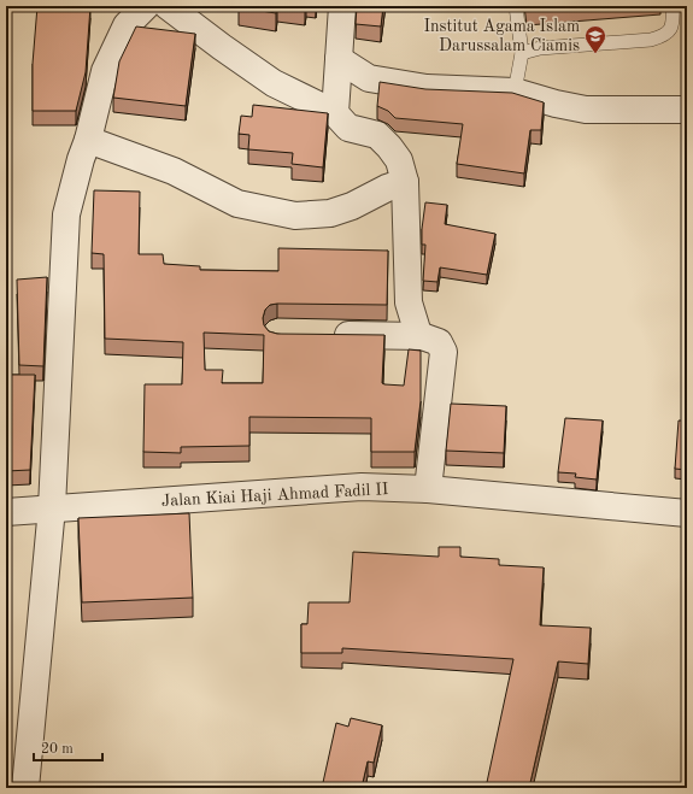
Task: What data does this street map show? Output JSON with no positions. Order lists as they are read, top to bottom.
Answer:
{
  "streets": {
    "street": ["Jalan Kiai Haji Ahmad Fadil II"]
  },
  "places": {
    "school or university": ["Institut Agama Islam Darussalam Ciamis"]
  },
  "scale_bar": "20 m"
}
